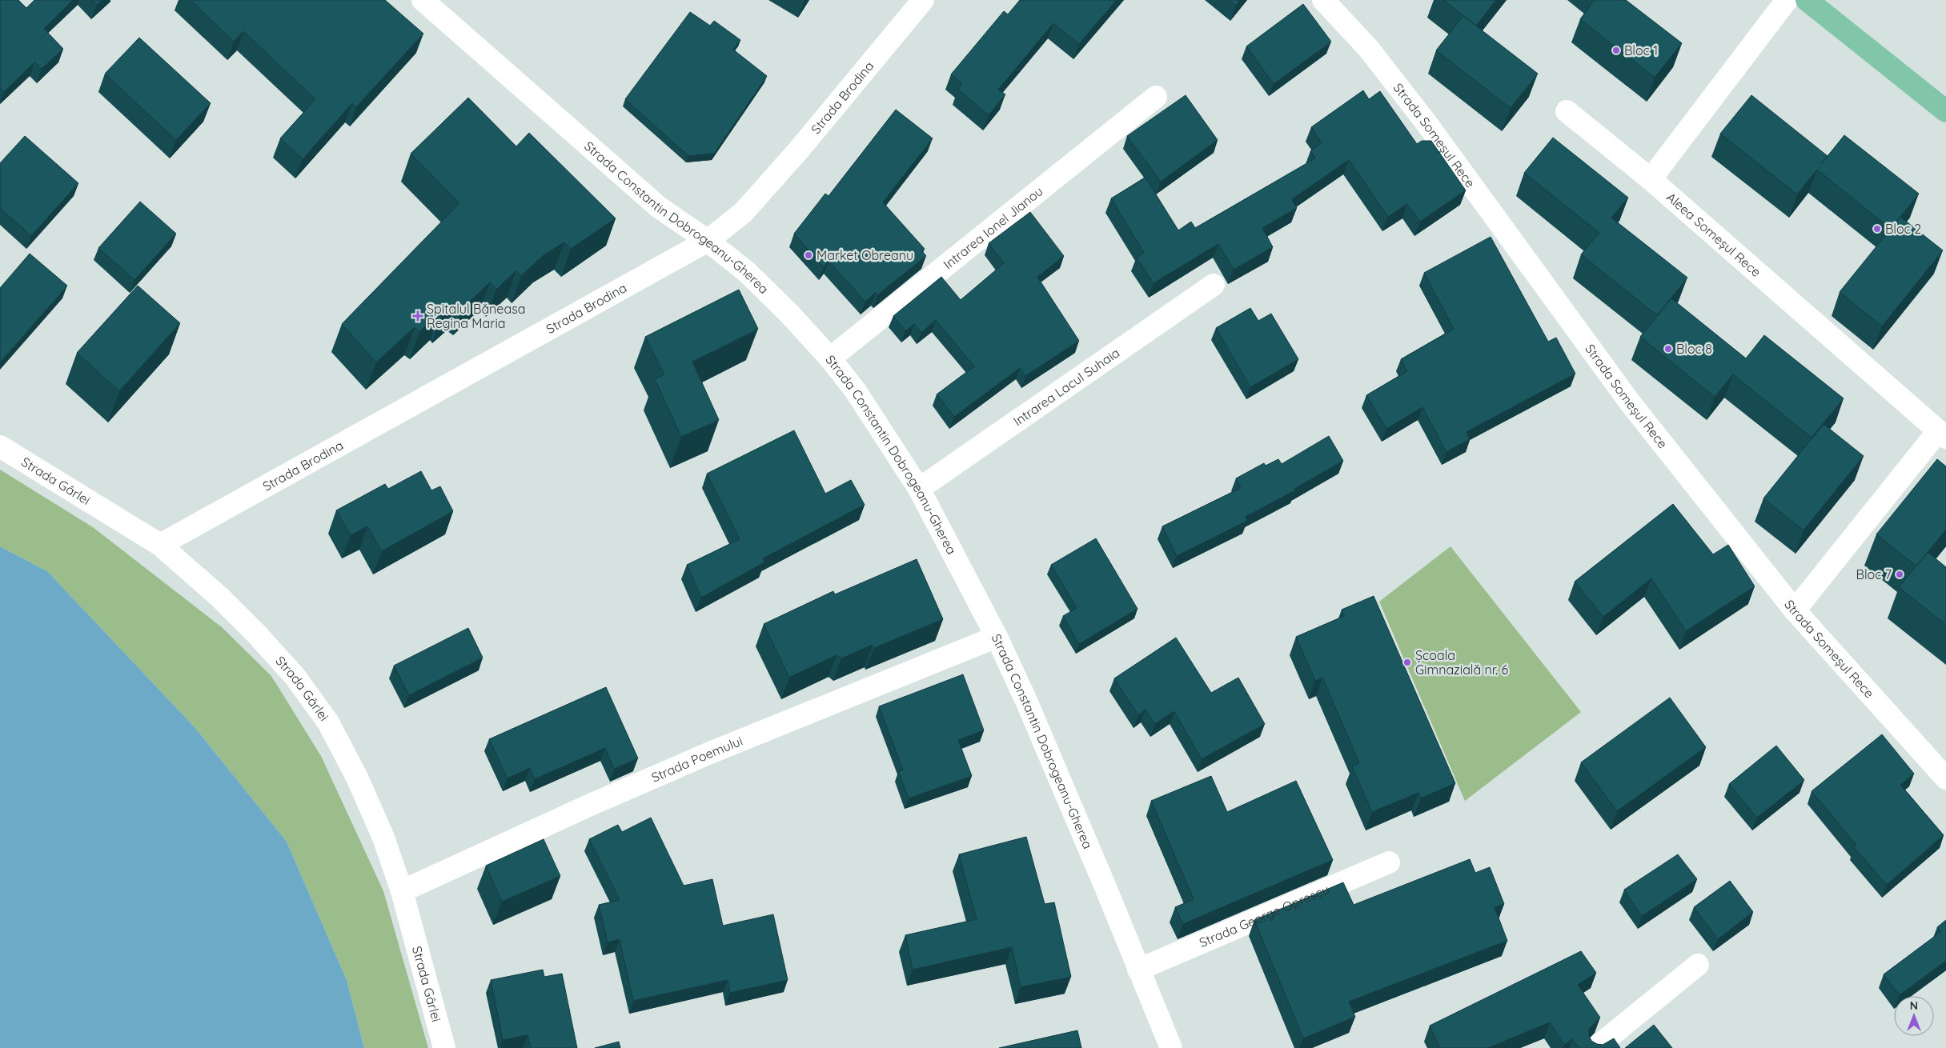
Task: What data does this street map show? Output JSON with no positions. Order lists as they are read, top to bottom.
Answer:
{
  "streets": {
    "street": [
      "Strada Brodina",
      "Strada Someșul Rece",
      "Strada Constantin Dobrogeanu-Gherea",
      "Intrarea Ionel Jianou",
      "Aleea Someșul Rece",
      "Intrarea Lacul Suhaia",
      "Strada Gârlei",
      "Strada Poemului",
      "Strada George Oprescu"
    ]
  },
  "crossings": [
    ["Strada Brodina", "Strada Constantin Dobrogeanu-Gherea"],
    ["Strada Brodina", "Strada Gârlei"],
    ["Strada Constantin Dobrogeanu-Gherea", "Intrarea Ionel Jianou"],
    ["Strada Constantin Dobrogeanu-Gherea", "Intrarea Lacul Suhaia"],
    ["Strada Constantin Dobrogeanu-Gherea", "Strada Poemului"],
    ["Strada Constantin Dobrogeanu-Gherea", "Strada George Oprescu"],
    ["Strada Gârlei", "Strada Poemului"]
  ],
  "places": {
    "other": [
      "Bloc 1",
      "Bloc 2",
      "Market Obreanu",
      "Bloc 8",
      "Bloc 7",
      "Școala Gimnazială nr. 6"
    ],
    "health": ["Spitalul Băneasa Regina Maria"]
  },
  "north": "top"
}
